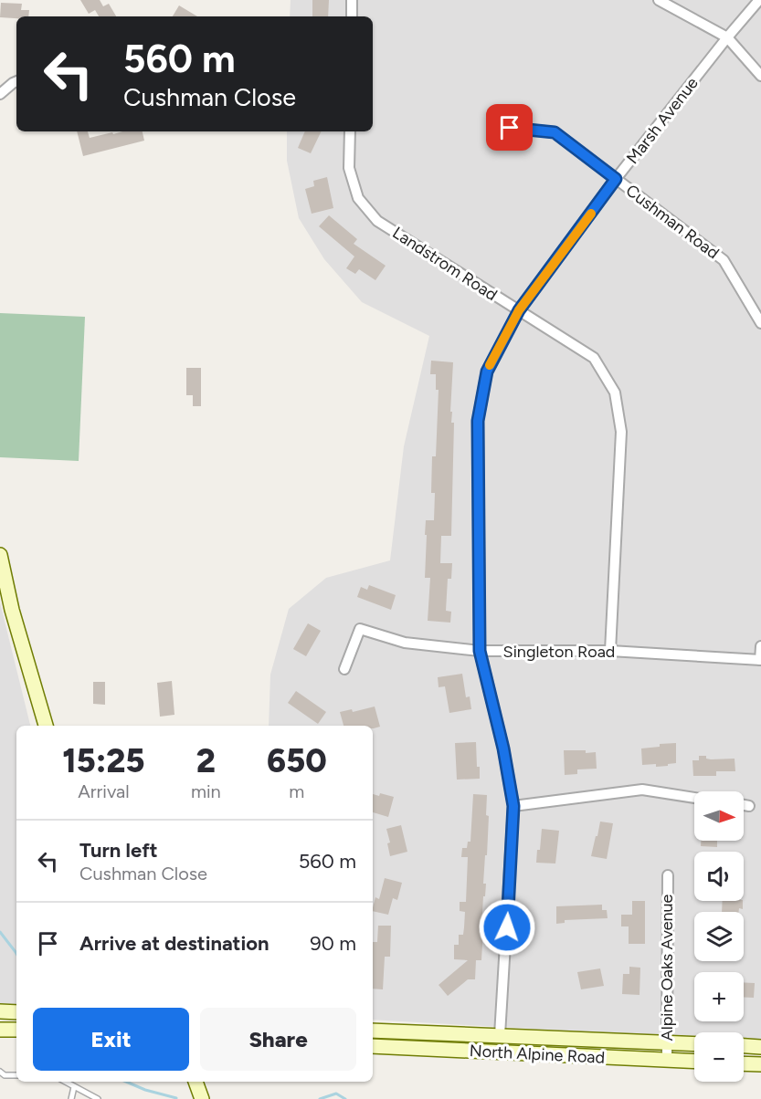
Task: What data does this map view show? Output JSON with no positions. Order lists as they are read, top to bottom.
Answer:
{
  "streets": {
    "main road": ["North Alpine Road"],
    "street": [
      "Marsh Avenue",
      "Cushman Road",
      "Landstrom Road",
      "Singleton Road",
      "Alpine Oaks Avenue"
    ]
  },
  "crossings": [
    ["Marsh Avenue", "Cushman Road"],
    ["Marsh Avenue", "Landstrom Road"],
    ["Marsh Avenue", "Singleton Road"],
    ["Marsh Avenue", "North Alpine Road"],
    ["Landstrom Road", "Singleton Road"],
    ["Alpine Oaks Avenue", "North Alpine Road"]
  ],
  "north": "right",
  "page": {
    "turn": ["560 m", "Cushman Close"],
    "eta": [
      "15:25",
      "Arrival",
      "2",
      "min",
      "650",
      "m"
    ],
    "map_buttons": ["+", "−"],
    "list": [
      {
        "name": "Turn left",
        "note": "Cushman Close",
        "value": "560 m"
      },
      {
        "name": "Arrive at destination",
        "value": "90 m"
      }
    ],
    "buttons": ["Exit", "Share"]
  }
}
